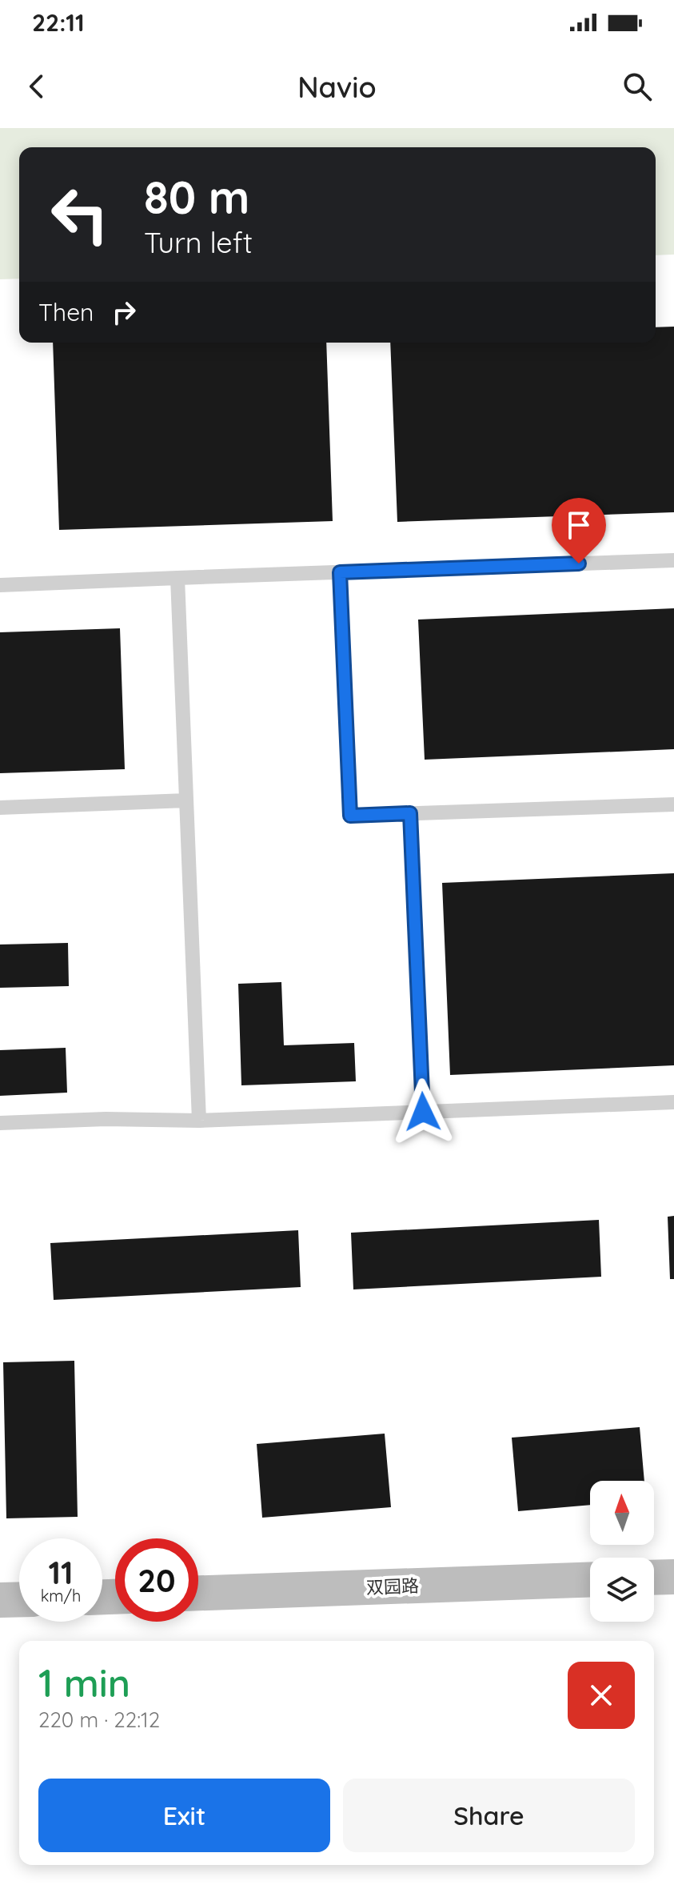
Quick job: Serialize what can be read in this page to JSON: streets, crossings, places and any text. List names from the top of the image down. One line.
{"streets":{"street":["双园路"]},"north":"top","page":{"status":"22:11","header":"Navio","turn":["80 m","Turn left"],"then":"Then","speed":"11 km/h","limit":"20","heading":["1 min","220 m · 22:12"],"buttons":["Exit","Share"]}}
